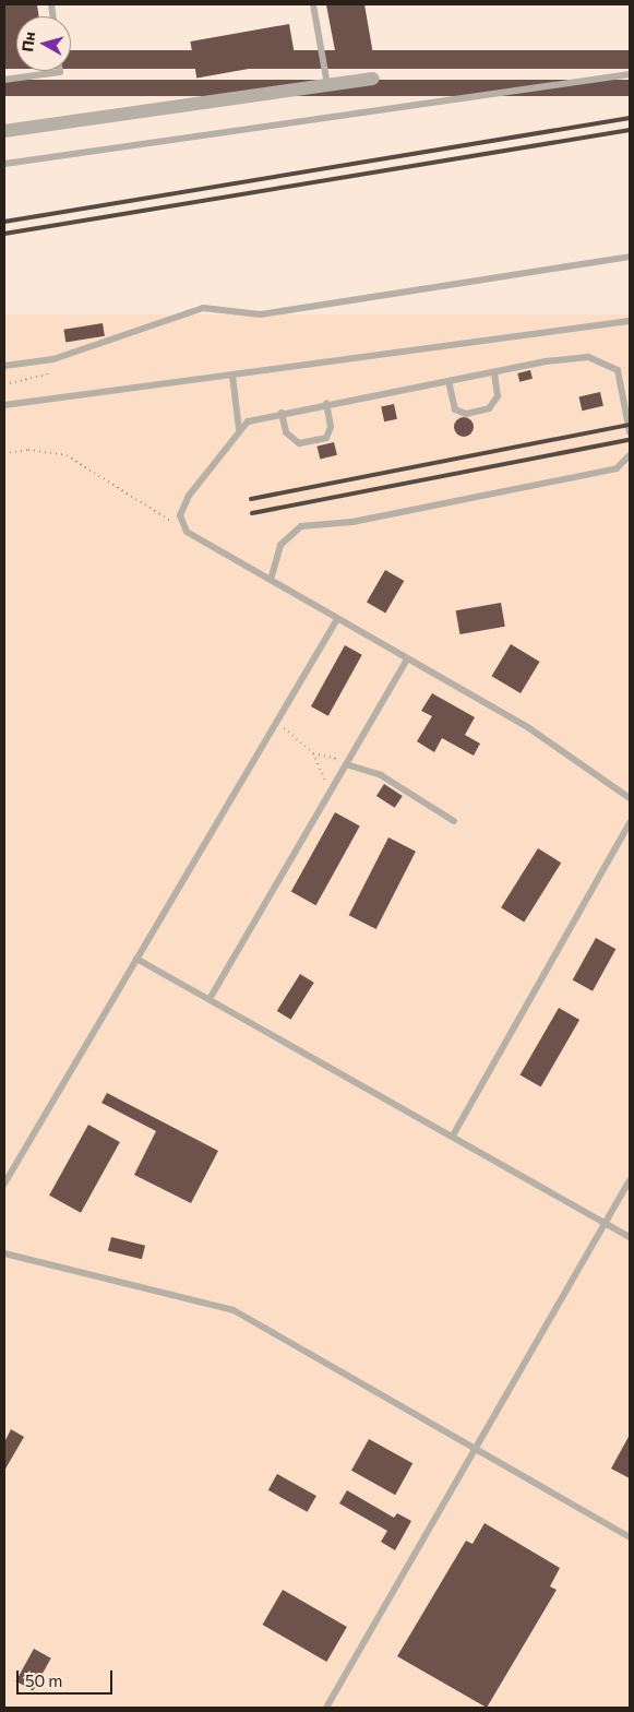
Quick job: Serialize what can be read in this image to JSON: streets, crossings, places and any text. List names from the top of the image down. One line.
{"scale_bar":"50 m","north":"left"}
